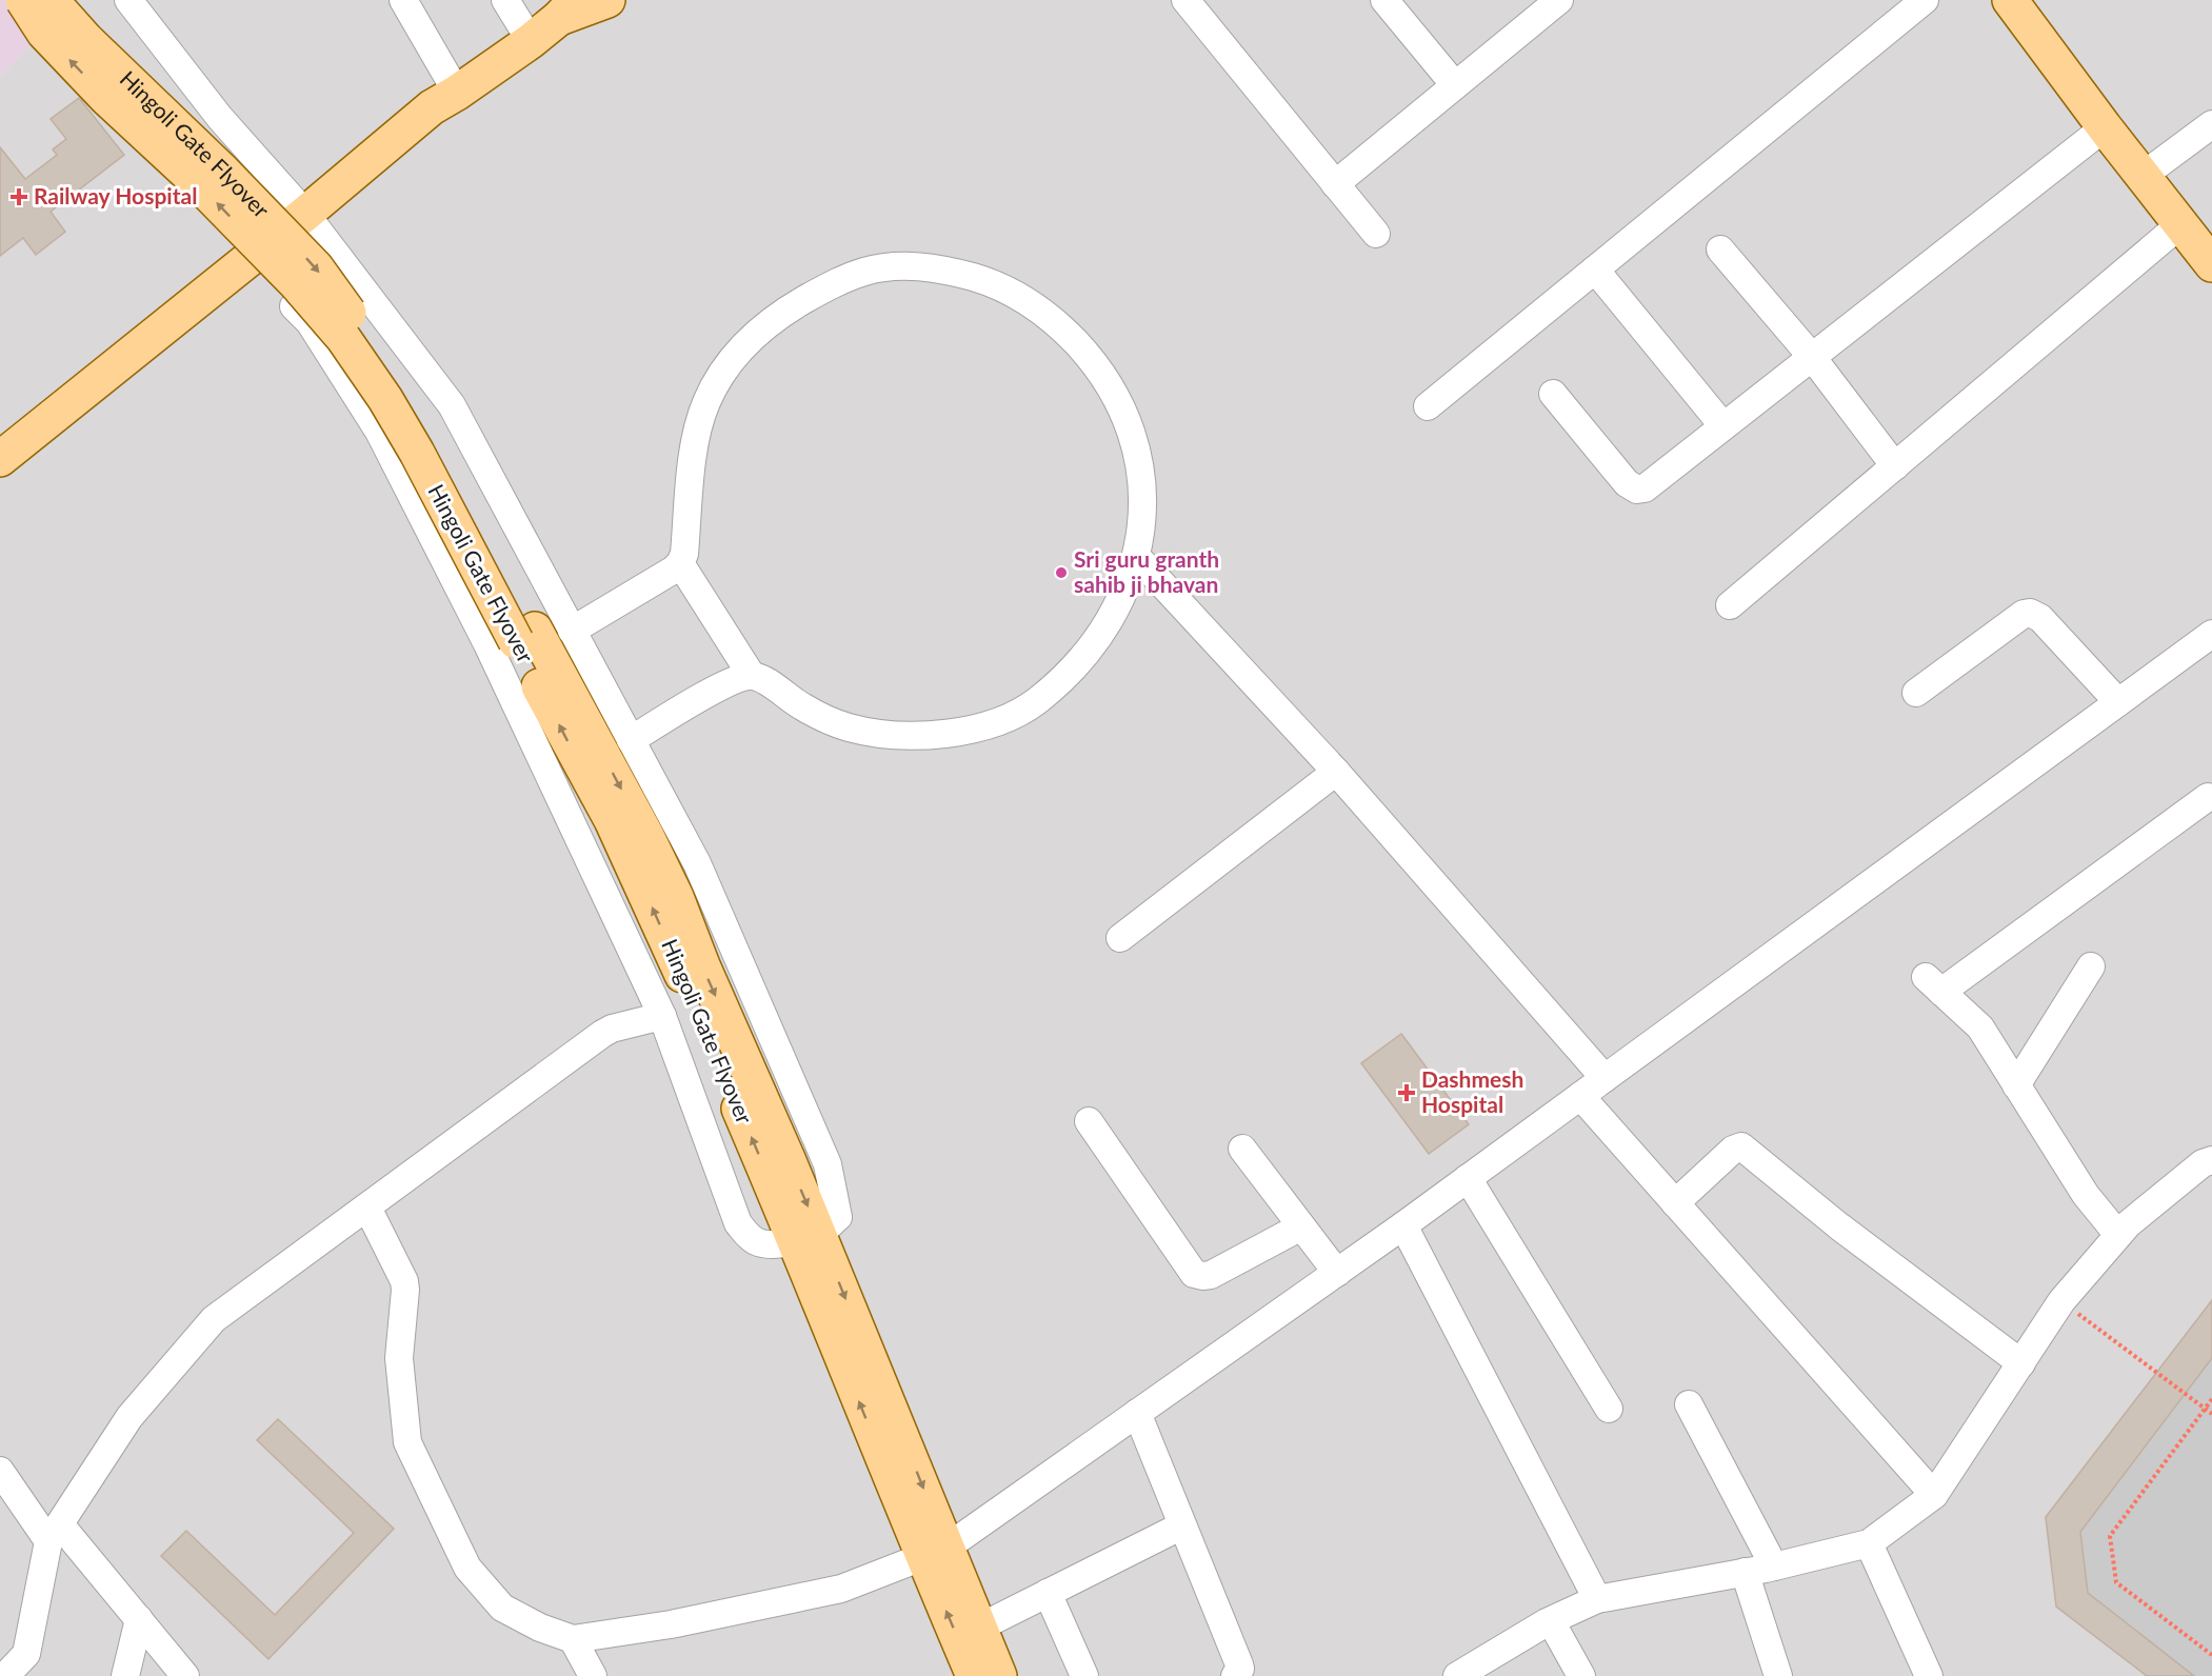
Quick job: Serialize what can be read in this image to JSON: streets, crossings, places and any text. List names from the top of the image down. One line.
{"streets":{"main road":["Hingoli Gate Flyover"]},"places":{"health":["Railway Hospital","Dashmesh Hospital"],"other":["Sri guru granth sahib ji bhavan"]}}
